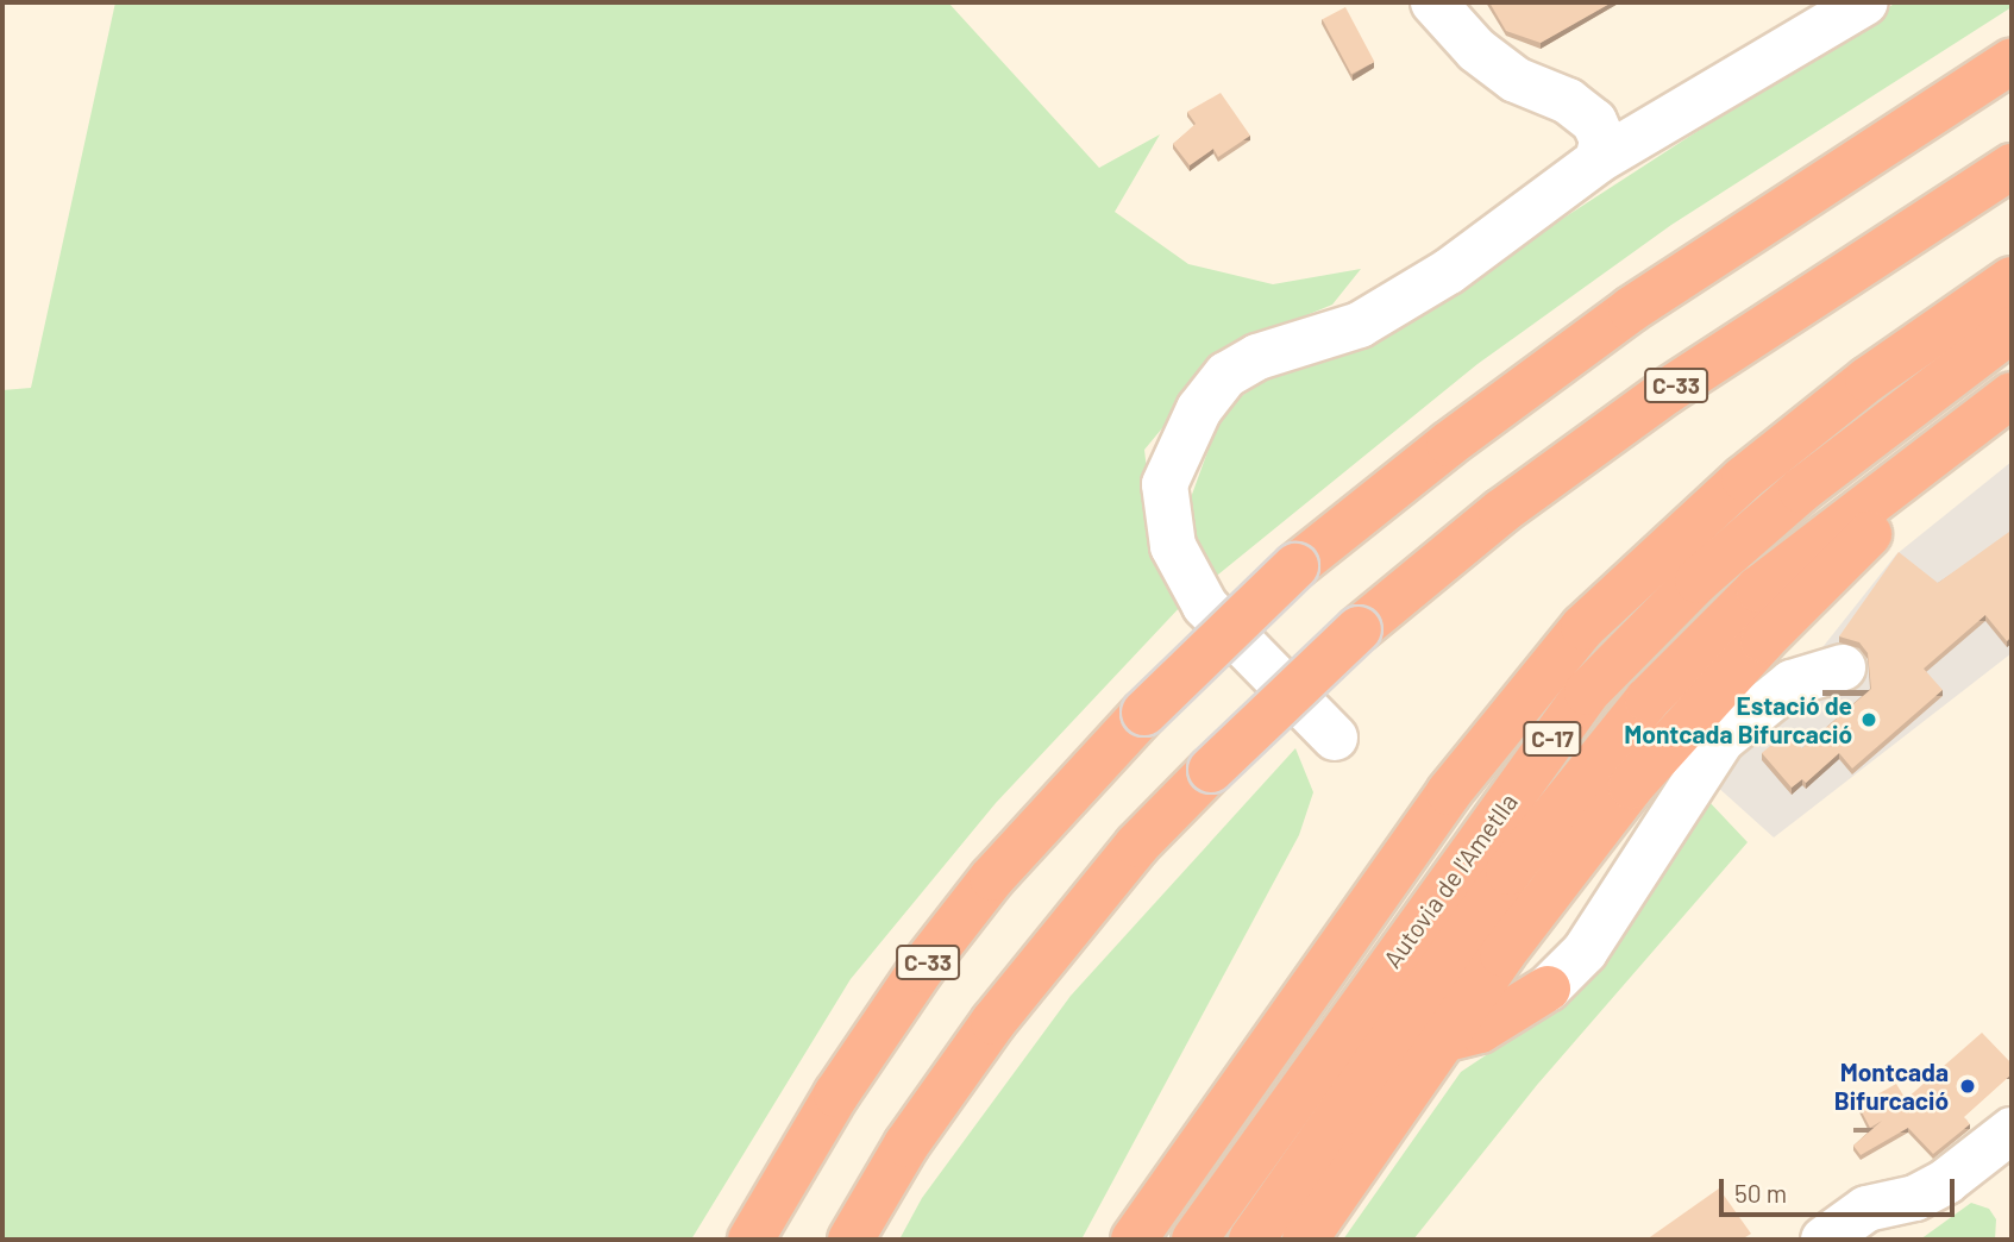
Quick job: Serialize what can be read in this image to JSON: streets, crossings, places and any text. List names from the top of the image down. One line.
{"streets":{"highway":["C-33","C-17","Autovia de l'Ametlla"]},"places":["Estació de Montcada Bifurcació","Montcada Bifurcació"],"scale_bar":"50 m"}
